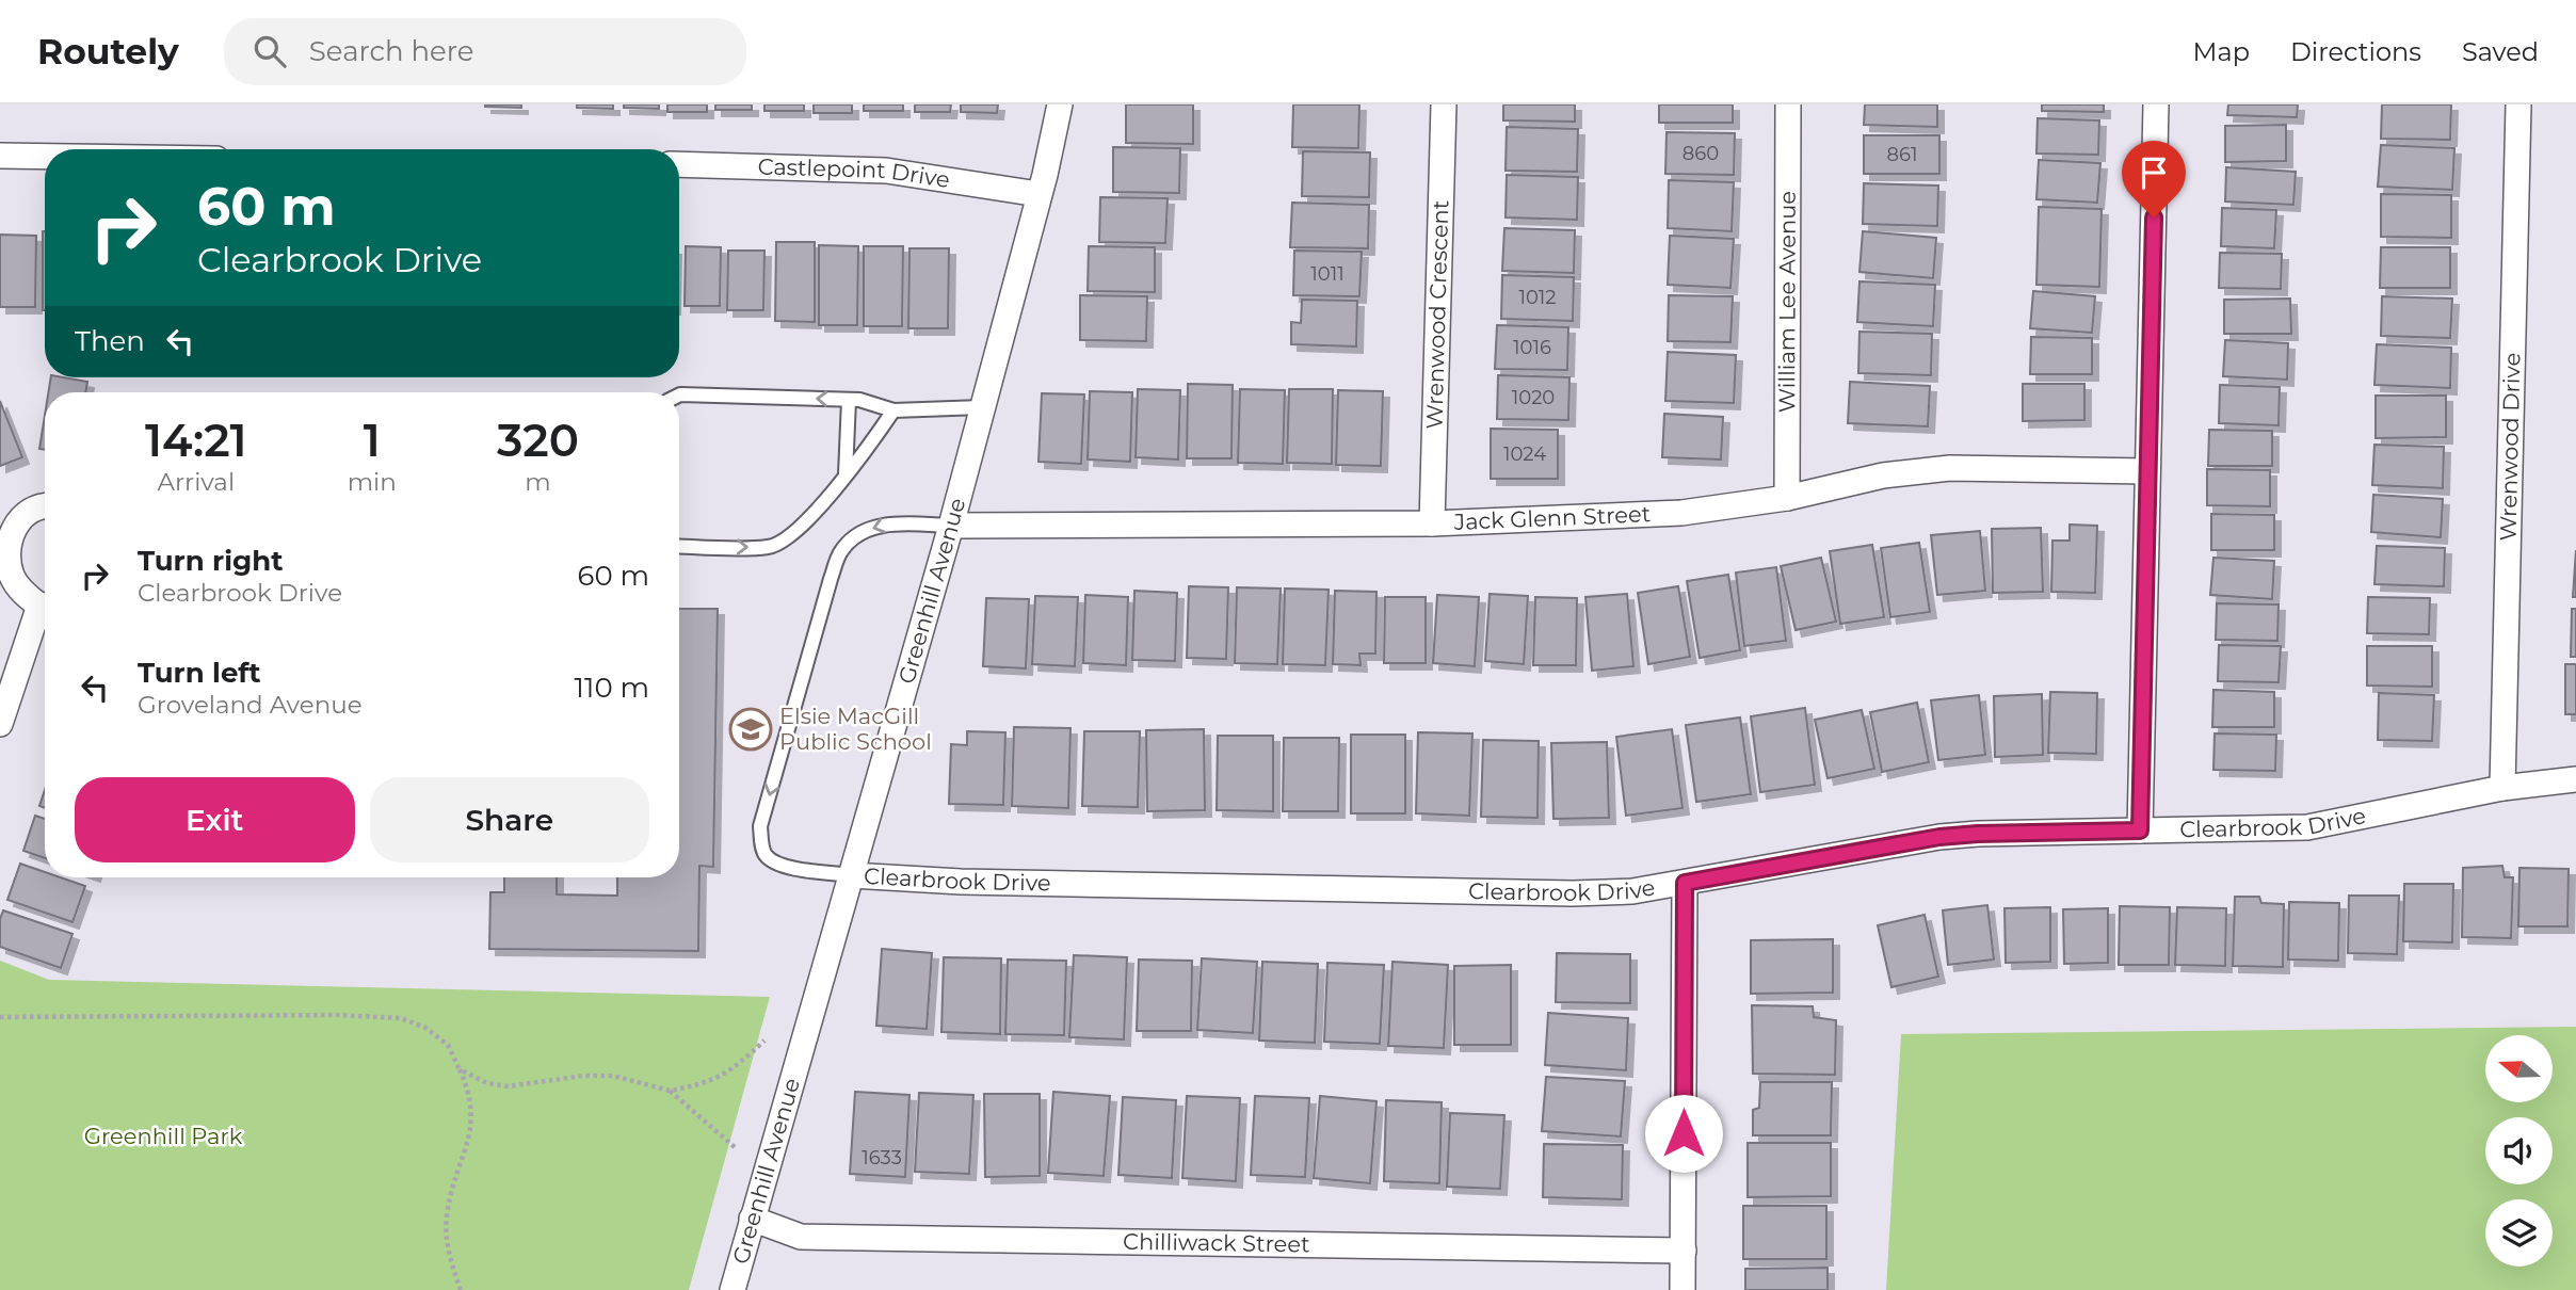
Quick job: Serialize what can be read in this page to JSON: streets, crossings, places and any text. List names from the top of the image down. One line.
{"streets":{"street":["Castlepoint Drive","William Lee Avenue","Wrenwood Crescent","Wrenwood Drive","Jack Glenn Street","Greenhill Avenue","Clearbrook Drive","Chilliwack Street"]},"crossings":[["Castlepoint Drive","Greenhill Avenue"],["William Lee Avenue","Jack Glenn Street"],["Wrenwood Crescent","Jack Glenn Street"],["Wrenwood Drive","Clearbrook Drive"],["Jack Glenn Street","Greenhill Avenue"],["Greenhill Avenue","Clearbrook Drive"],["Greenhill Avenue","Chilliwack Street"]],"parks":["Greenhill Park"],"places":{"school or university":["Elsie MacGill Public School"]},"house_numbers":["860","861","1011","1012","1016","1020","1024","1633"],"north":"left","page":{"header":"Routely","search":"Search here","nav":["Map","Directions","Saved"],"turn":["60 m","Clearbrook Drive"],"then":"Then","eta":["14:21","Arrival","1","min","320","m"],"list":[{"name":"Turn right","note":"Clearbrook Drive","value":"60 m"},{"name":"Turn left","note":"Groveland Avenue","value":"110 m"}],"buttons":["Exit","Share"]}}
